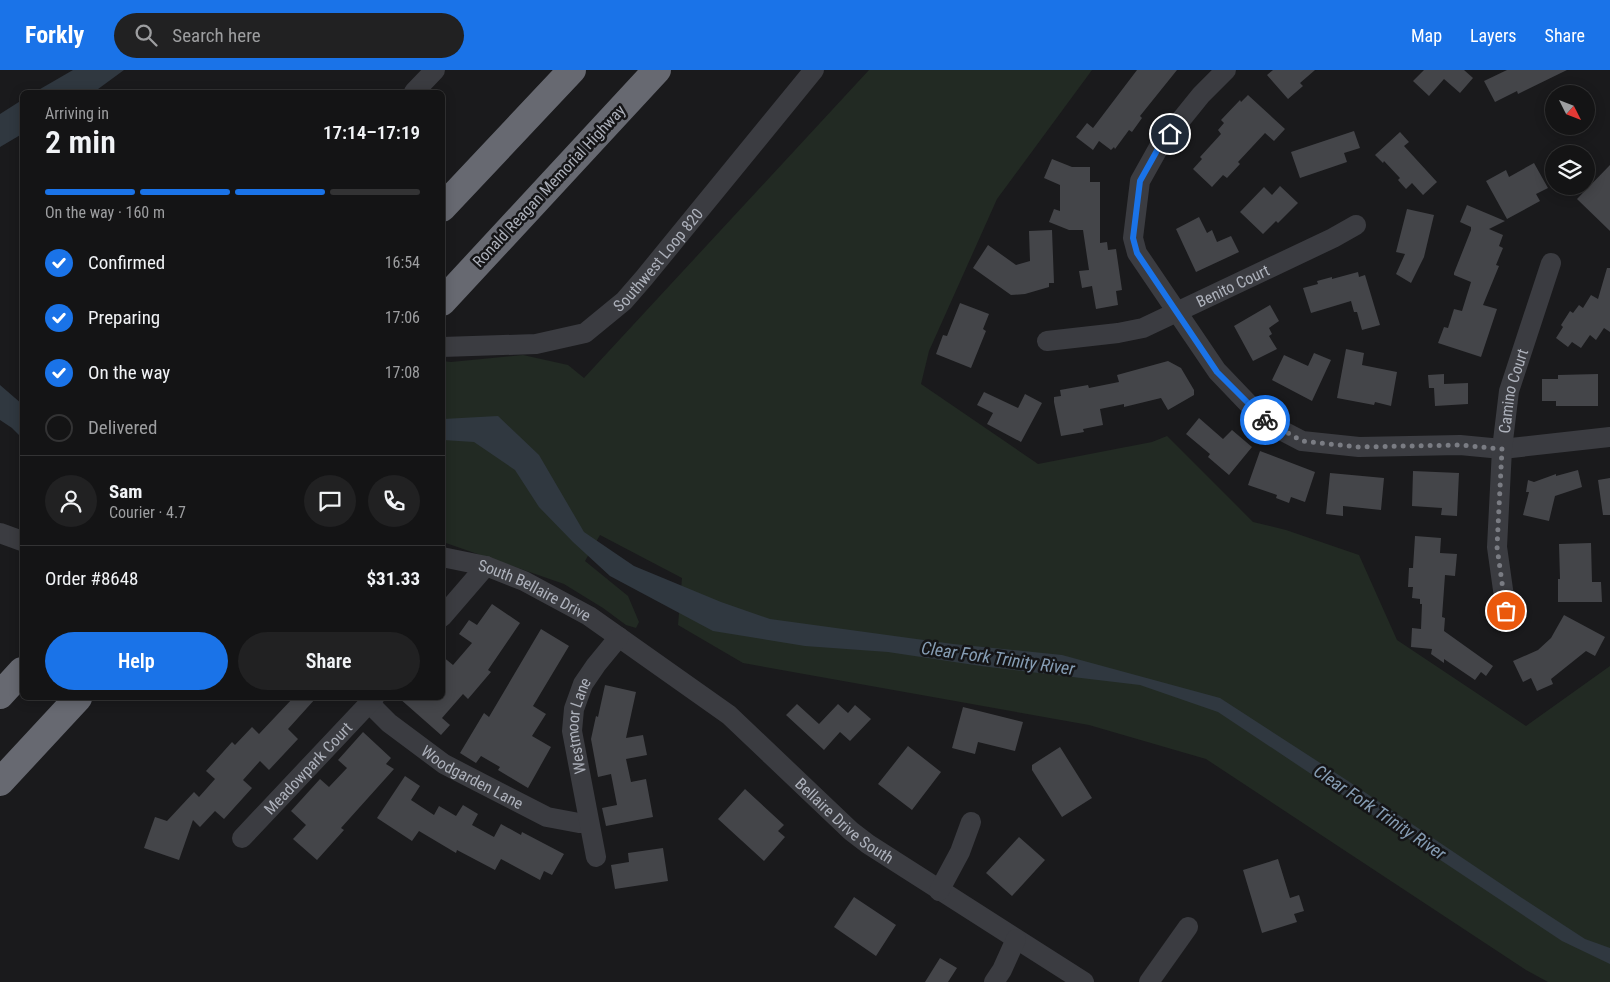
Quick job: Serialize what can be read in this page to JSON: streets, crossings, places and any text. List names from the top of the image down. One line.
{"streets":{"highway":["Ronald Reagan Memorial Highway"],"street":["Southwest Loop 820","Benito Court","Camino Court","South Bellaire Drive","Westmoor Lane","Meadowpark Court","Woodgarden Lane","Bellaire Drive South"]},"crossings":[["South Bellaire Drive","Westmoor Lane"],["South Bellaire Drive","Bellaire Drive South"],["Westmoor Lane","Woodgarden Lane"],["Westmoor Lane","Bellaire Drive South"],["Meadowpark Court","Woodgarden Lane"]],"water":["Clear Fork Trinity River"],"north":"bottom right","page":{"header":"Forkly","search":"Search here","nav":["Map","Layers","Share"],"heading":["2 min","Arriving in","17:14–17:19"],"panel":["Sam","Courier · 4.7","Order #8648","$31.33"],"bar":"On the way · 160 m","list":[["Confirmed","16:54"],["Preparing","17:06"],["On the way","17:08"],"Delivered"],"buttons":["Help","Share"]}}
